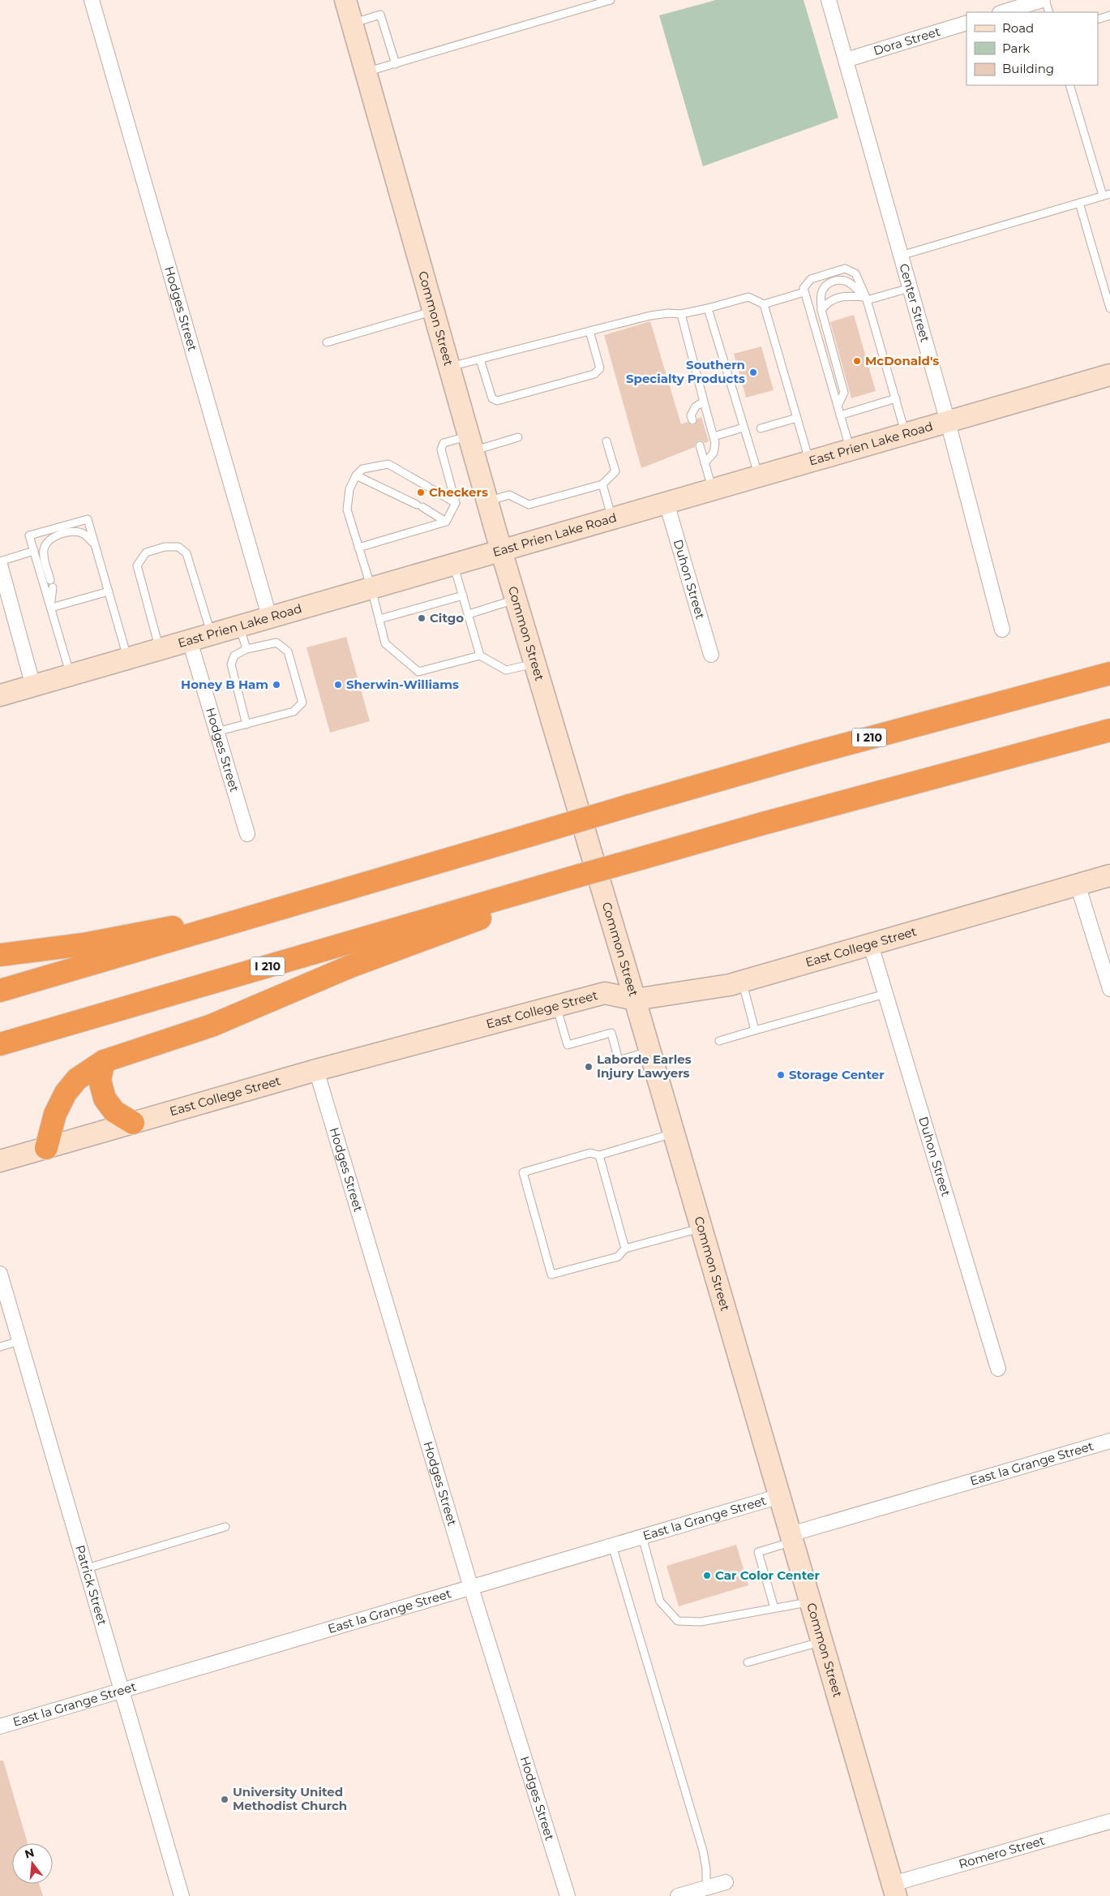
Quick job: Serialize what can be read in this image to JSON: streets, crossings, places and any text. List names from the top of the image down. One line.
{"streets":{"highway":["I 210"],"street":["Dora Street","Center Street","Hodges Street","Common Street","East Prien Lake Road","Duhon Street","East College Street","East la Grange Street","Patrick Street","Romero Street"]},"crossings":[["Dora Street","Center Street"],["Center Street","East Prien Lake Road"],["Hodges Street","East Prien Lake Road"],["Hodges Street","East College Street"],["Hodges Street","East la Grange Street"],["Common Street","East Prien Lake Road"],["Common Street","East College Street"],["Common Street","East la Grange Street"],["Common Street","Romero Street"],["East Prien Lake Road","Duhon Street"],["Duhon Street","East College Street"],["East la Grange Street","Patrick Street"]],"places":["McDonald's","Southern Specialty Products","Checkers","Citgo","Honey B Ham","Sherwin-Williams","Laborde Earles Injury Lawyers","Storage Center","Car Color Center","University United Methodist Church"],"legend":["Road","Park","Building"],"north":"top"}
